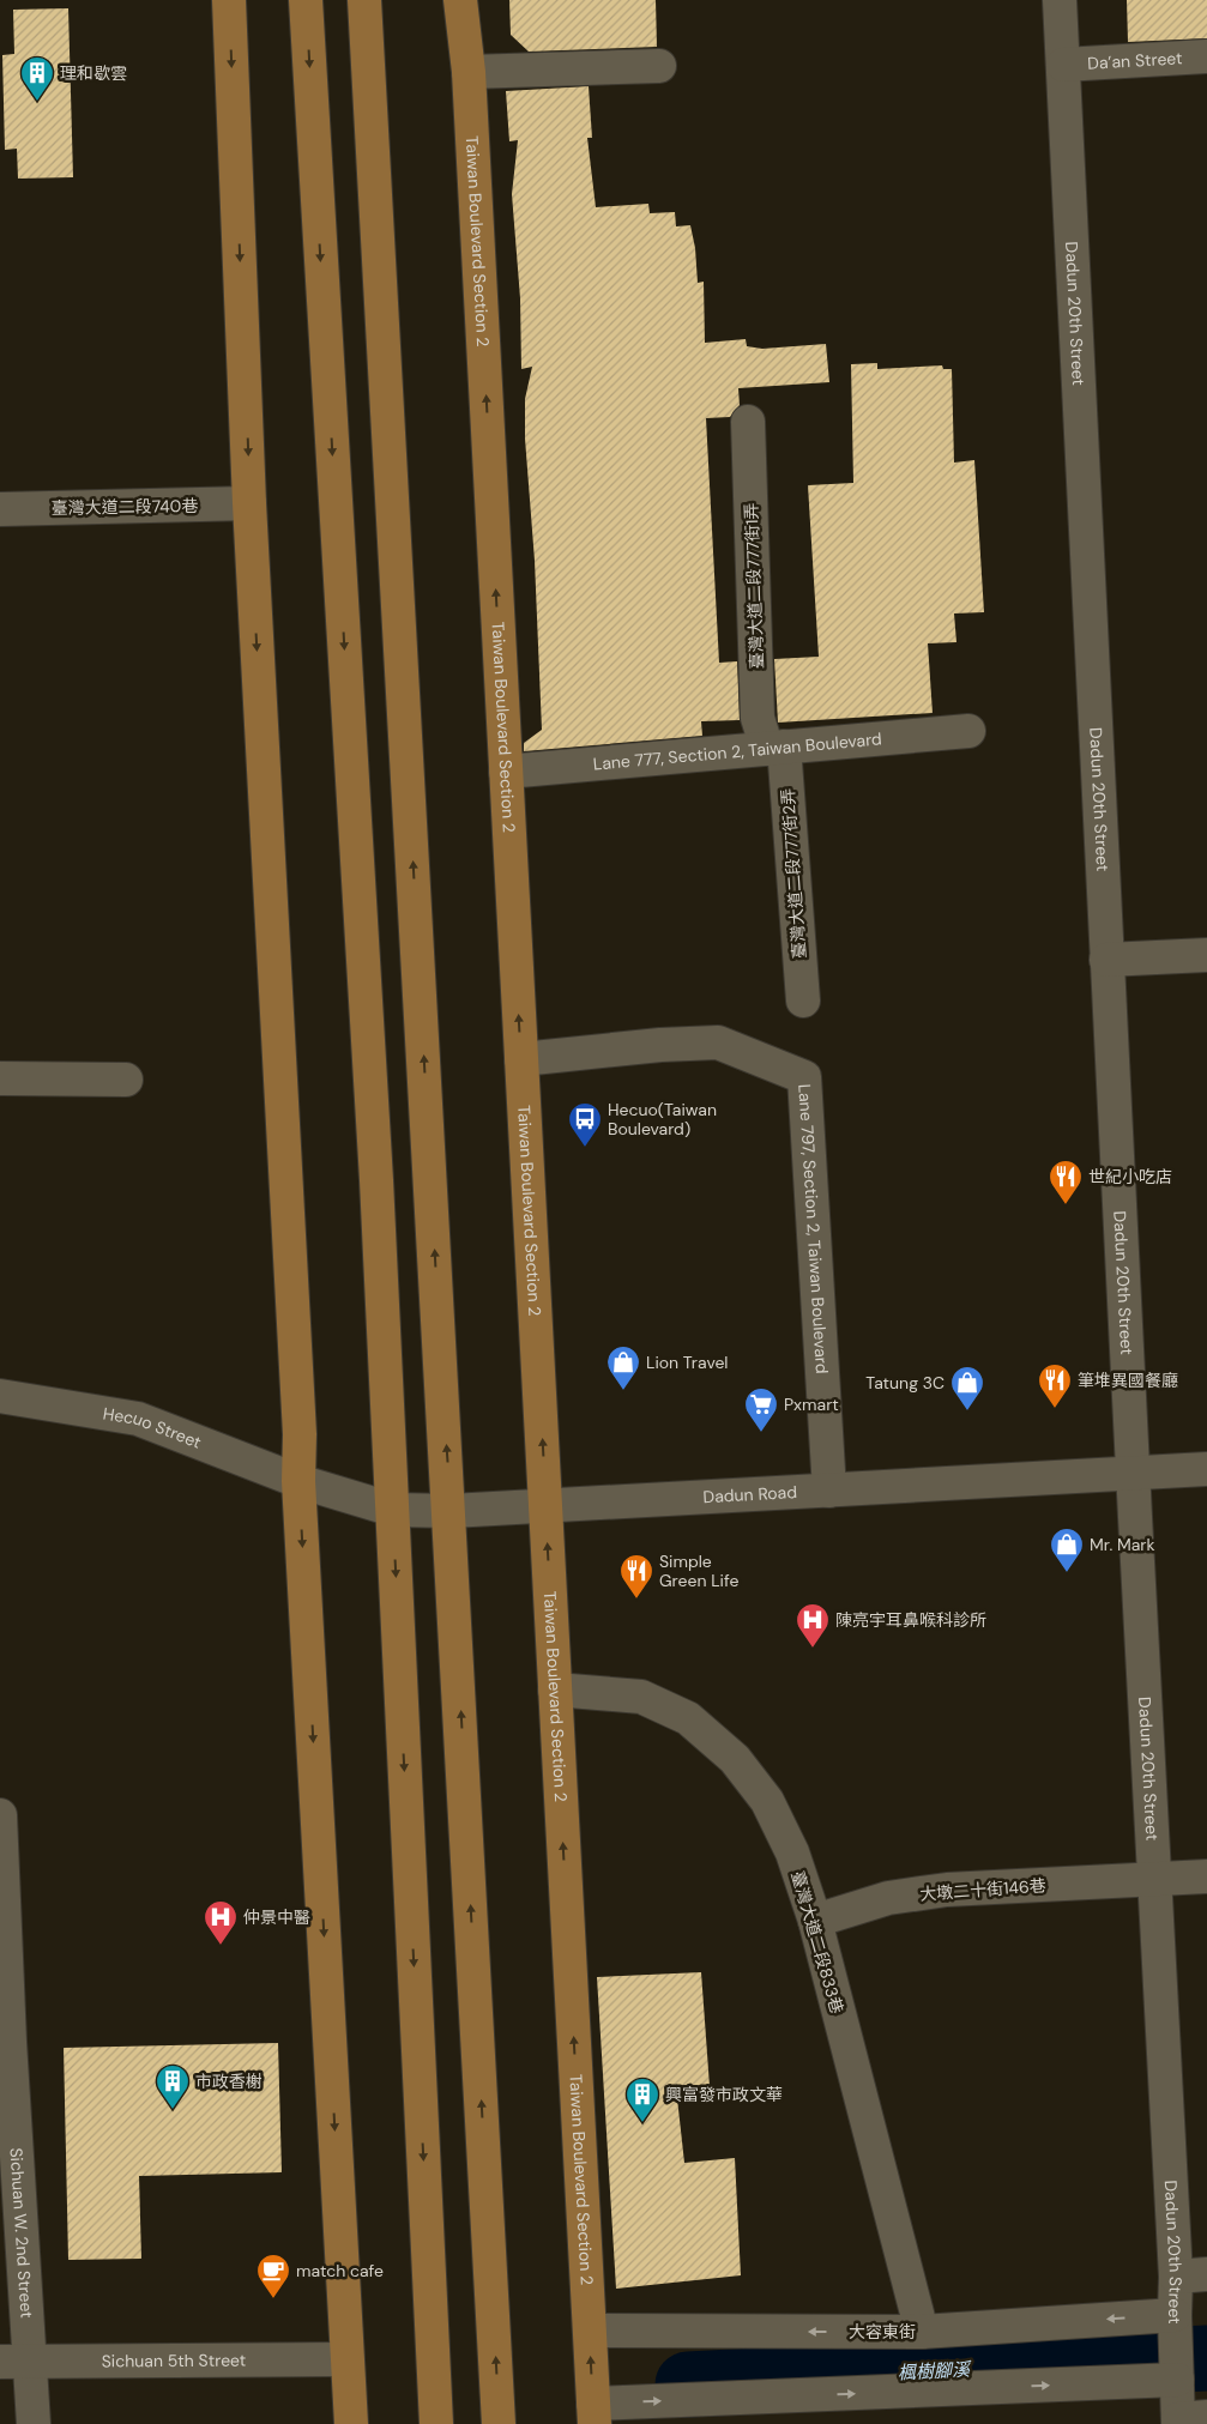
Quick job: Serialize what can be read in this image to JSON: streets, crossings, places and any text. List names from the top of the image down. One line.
{"streets":{"main road":["Taiwan Boulevard Section 2"],"street":["Da’an Street","Dadun 20th Street","臺灣大道二段740巷","臺灣大道二段777街1弄","Lane 777, Section 2, Taiwan Boulevard","臺灣大道二段777街2弄","Lane 797, Section 2, Taiwan Boulevard","Hecuo Street","Dadun Road","大墩二十街146巷","臺灣大道二段833巷","Sichuan W. 2nd Street","大容東街","Sichuan 5th Street"]},"crossings":[["Da’an Street","Dadun 20th Street"],["Taiwan Boulevard Section 2","Lane 777, Section 2, Taiwan Boulevard"],["Taiwan Boulevard Section 2","Lane 797, Section 2, Taiwan Boulevard"],["Taiwan Boulevard Section 2","Dadun Road"],["Taiwan Boulevard Section 2","臺灣大道二段833巷"],["Taiwan Boulevard Section 2","大容東街"],["Dadun 20th Street","Dadun Road"],["Dadun 20th Street","大墩二十街146巷"],["Dadun 20th Street","大容東街"],["臺灣大道二段777街1弄","Lane 777, Section 2, Taiwan Boulevard"],["臺灣大道二段777街1弄","臺灣大道二段777街2弄"],["Lane 777, Section 2, Taiwan Boulevard","臺灣大道二段777街2弄"],["Lane 797, Section 2, Taiwan Boulevard","Dadun Road"],["Hecuo Street","Dadun Road"],["大墩二十街146巷","臺灣大道二段833巷"],["臺灣大道二段833巷","大容東街"],["Sichuan W. 2nd Street","Sichuan 5th Street"]],"water":["楓樹腳溪"],"places":{"building":["理和歇雲","市政香榭","興富發市政文華"],"bus stop":["Hecuo(Taiwan Boulevard)"],"restaurant":["世紀小吃店","筆堆異國餐廳","Simple Green Life"],"shop":["Lion Travel","Tatung 3C","Mr. Mark"],"supermarket":["Pxmart"],"hospital":["陳亮宇耳鼻喉科診所","仲景中醫"],"cafe":["match cafe"]}}
